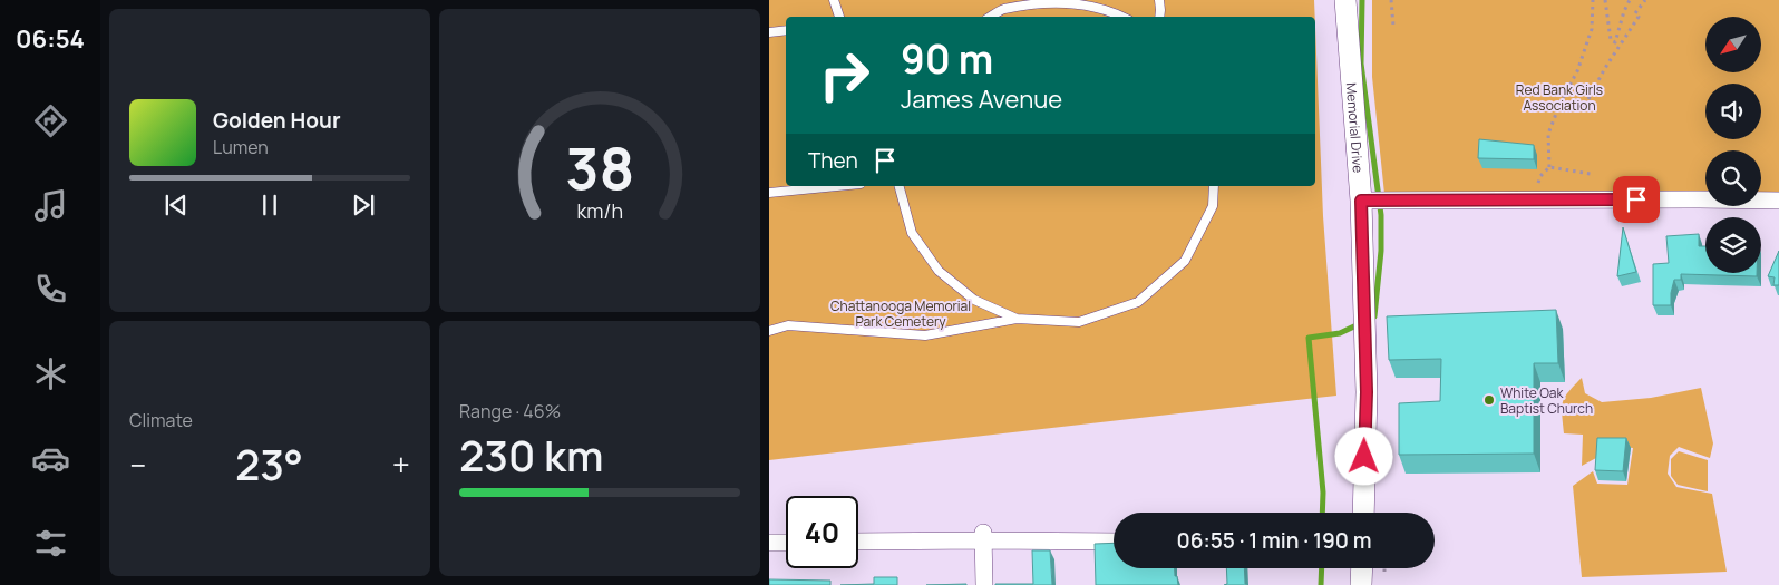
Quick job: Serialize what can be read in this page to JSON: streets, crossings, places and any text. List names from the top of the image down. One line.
{"streets":{"street":["Memorial Drive"]},"parks":["Red Bank Girls Association","Chattanooga Memorial Park Cemetery"],"places":["White Oak Baptist Church"],"north":"bottom left","page":{"tabs":"06:54","turn":["90 m","James Avenue"],"song":["Golden Hour","Lumen"],"then":"Then","tile":["Climate",["Range · 46%","230 km"]],"heat":["−","23°","+"],"limit":"40","trip":"06:55 · 1 min · 190 m","gauge":["38","km/h"]}}
